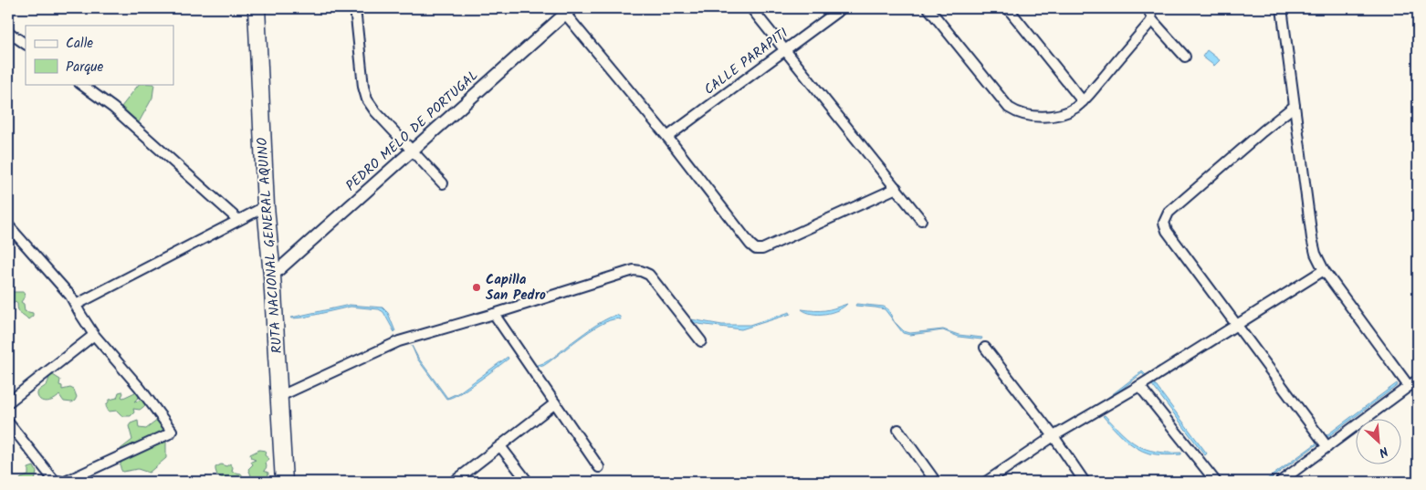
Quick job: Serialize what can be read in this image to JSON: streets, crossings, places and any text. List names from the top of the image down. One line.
{"streets":{"highway":["RUTA NACIONAL GENERAL AQUINO"],"street":["CALLE PARAPITI","PEDRO MELO DE PORTUGAL"]},"crossings":[["PEDRO MELO DE PORTUGAL","RUTA NACIONAL GENERAL AQUINO"]],"places":["Capilla San Pedro"],"legend":["Calle","Parque"],"north":"bottom right"}
